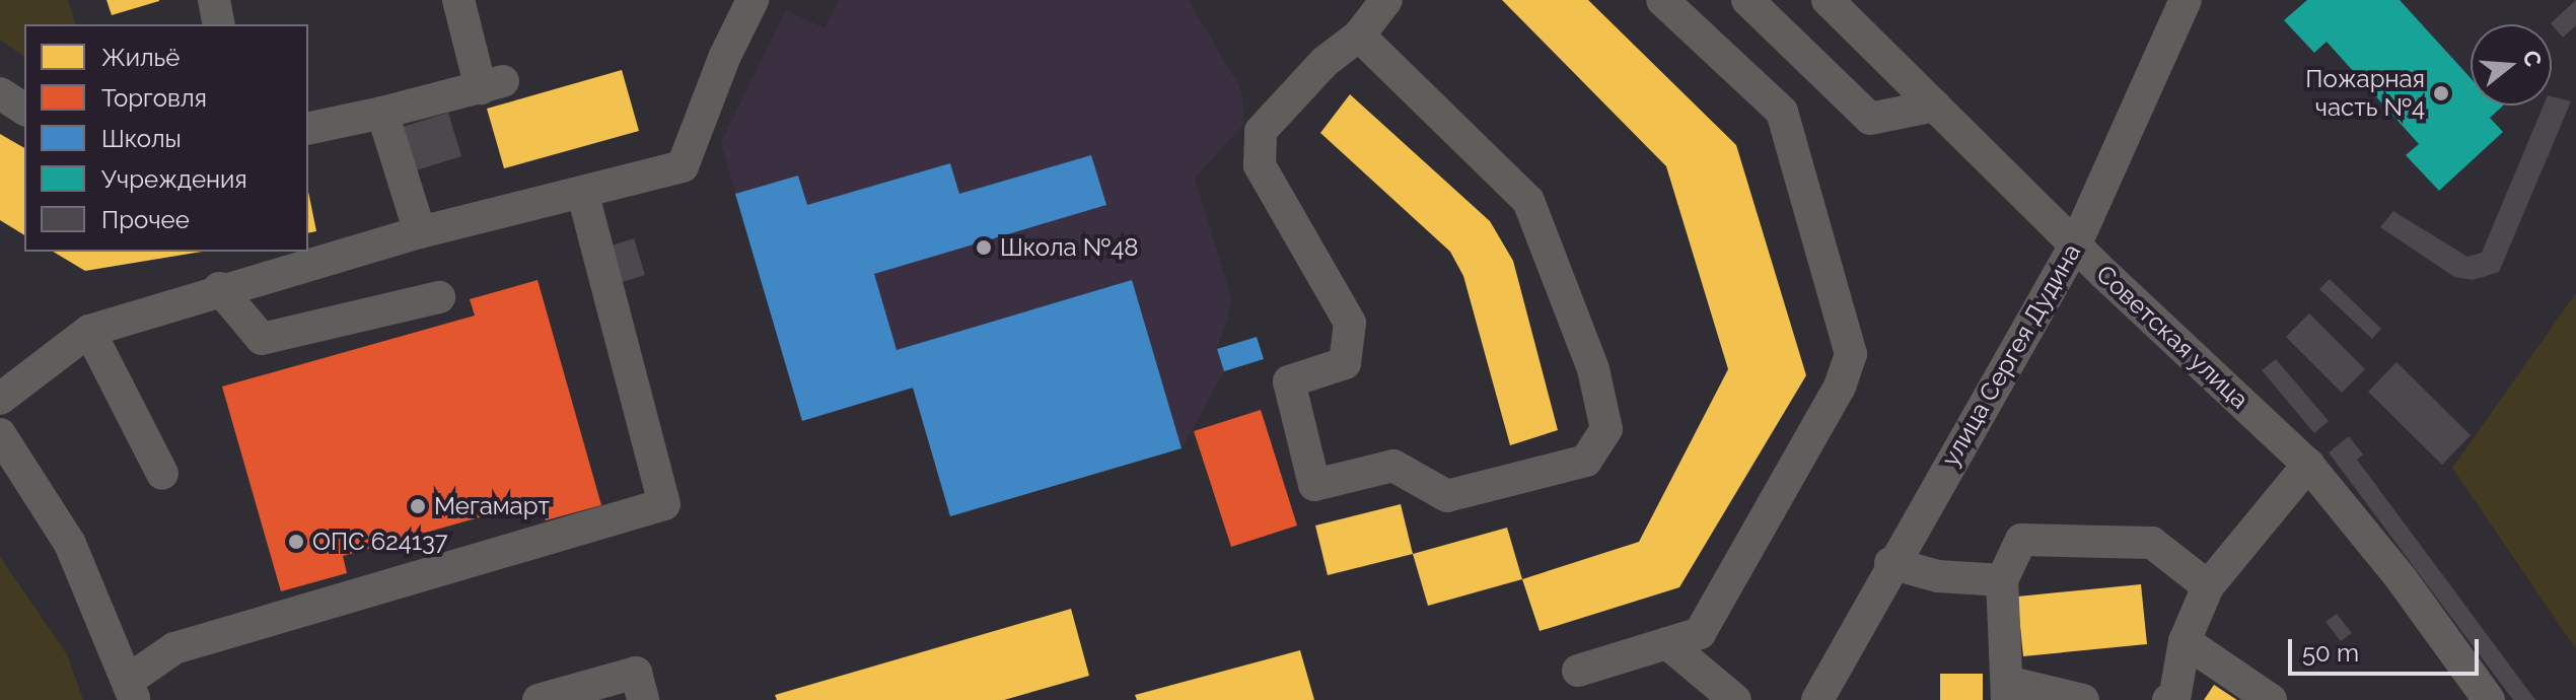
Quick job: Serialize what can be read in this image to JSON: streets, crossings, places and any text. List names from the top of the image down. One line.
{"streets":{"street":["Советская улица","улица Сергея Дудина"]},"crossings":[["Советская улица","улица Сергея Дудина"]],"places":["Пожарная часть №4","Школа №48","Мегамарт","ОПС 624137"],"legend":["Жильё","Торговля","Школы","Учреждения","Прочее"],"scale_bar":"50 m","north":"right"}
